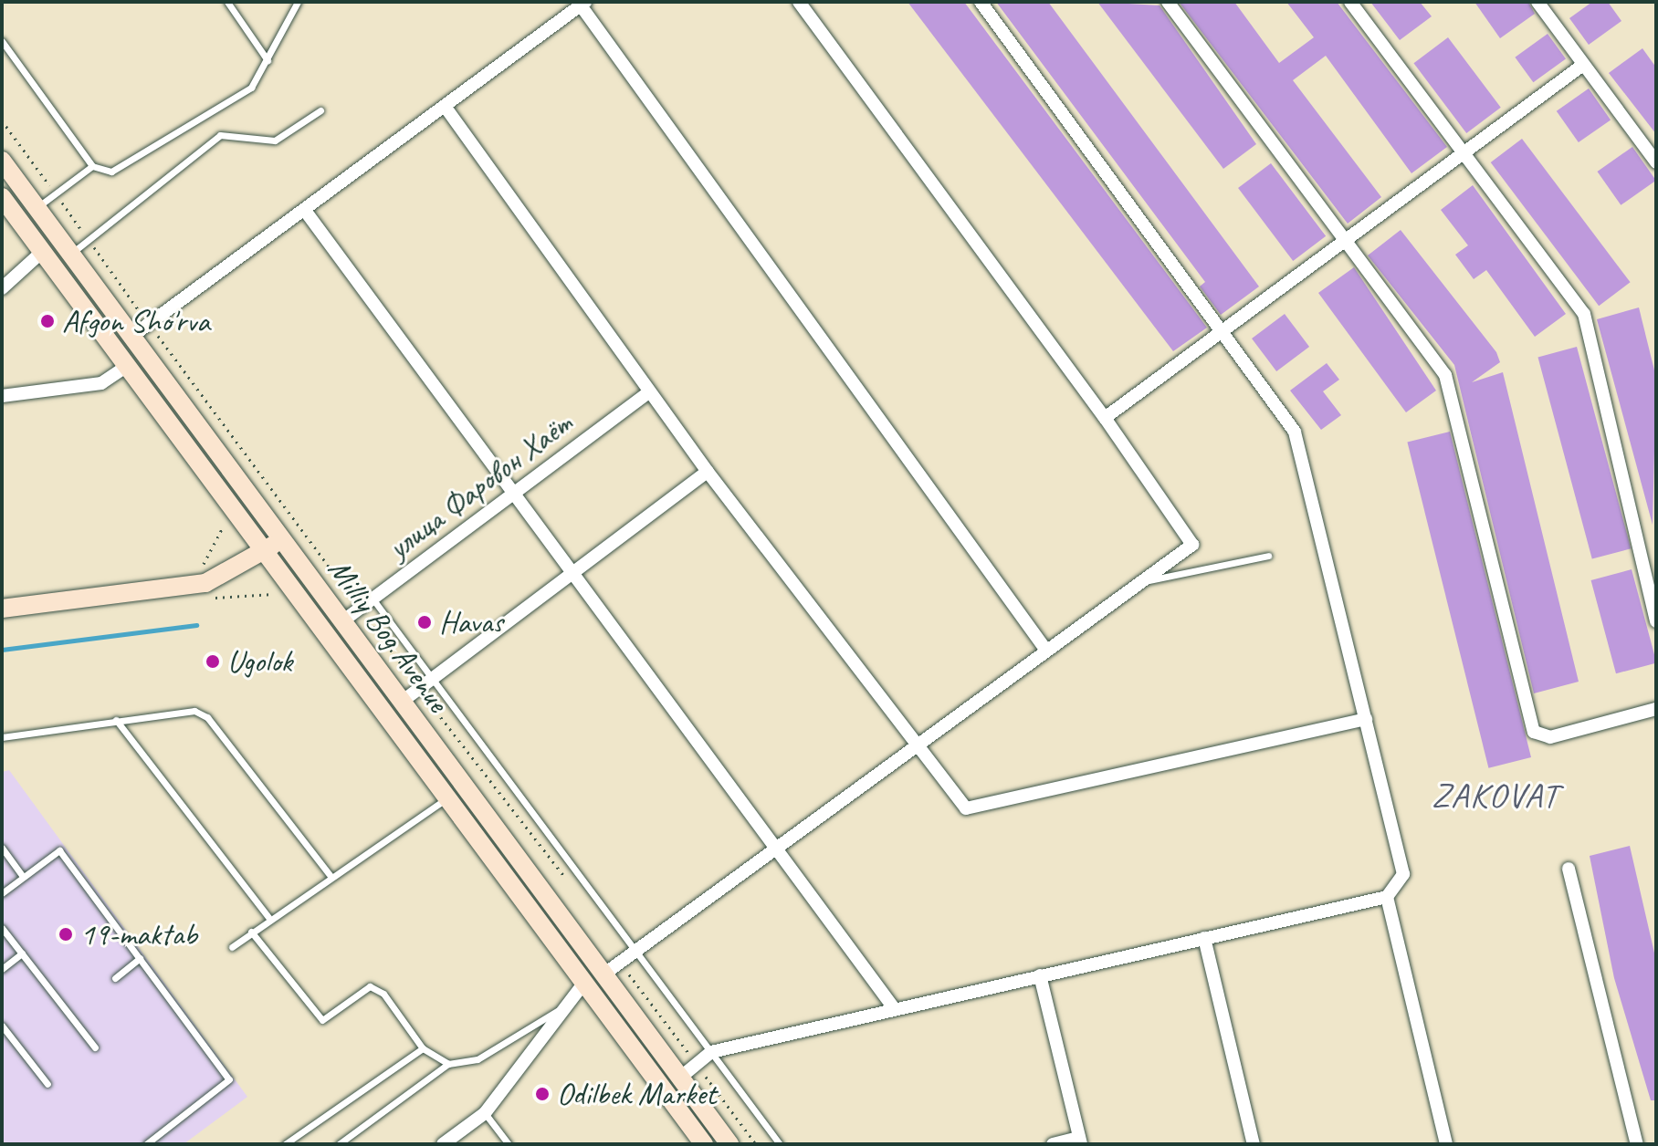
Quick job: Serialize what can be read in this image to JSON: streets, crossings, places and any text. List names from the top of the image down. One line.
{"streets":{"main road":["Milliy Bog Avenue"],"street":["улица Фаровон Хаёт"]},"crossings":[["улица Фаровон Хаёт","Milliy Bog Avenue"]],"districts":["ZAKOVAT"],"places":["Afgon Sho'rva","Havas","Ugolok","19-maktab","Odilbek Market"]}
